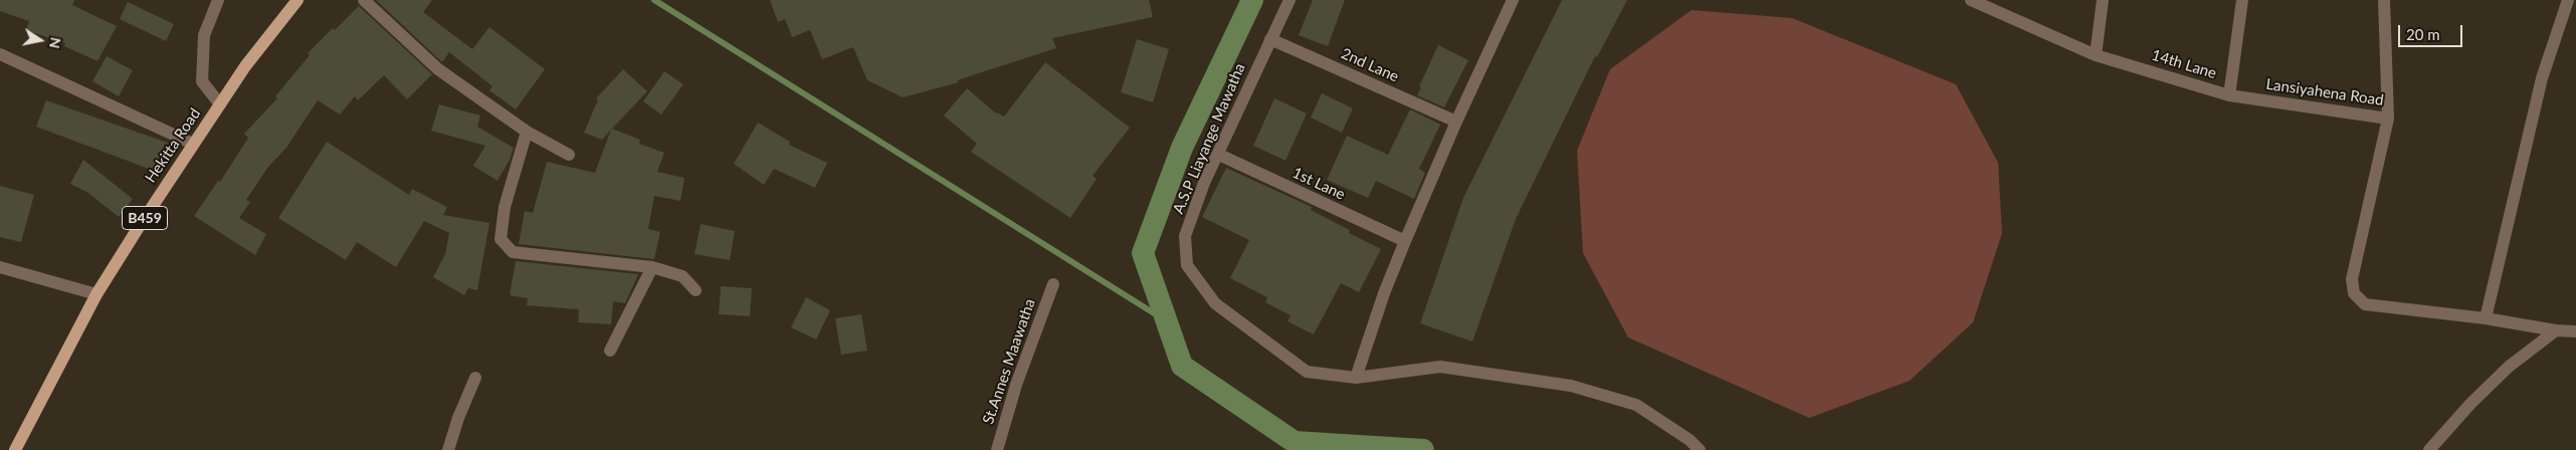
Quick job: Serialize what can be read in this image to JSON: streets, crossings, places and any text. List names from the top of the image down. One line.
{"streets":{"main road":["Hekitta Road","B459"],"street":["14th Lane","2nd Lane","Lansiyahena Road","A.S.P Liayange Mawatha","1st Lane","St.Annes Maawatha"]},"crossings":[["14th Lane","Lansiyahena Road"],["2nd Lane","A.S.P Liayange Mawatha"],["A.S.P Liayange Mawatha","1st Lane"]],"scale_bar":"20 m","north":"right"}
